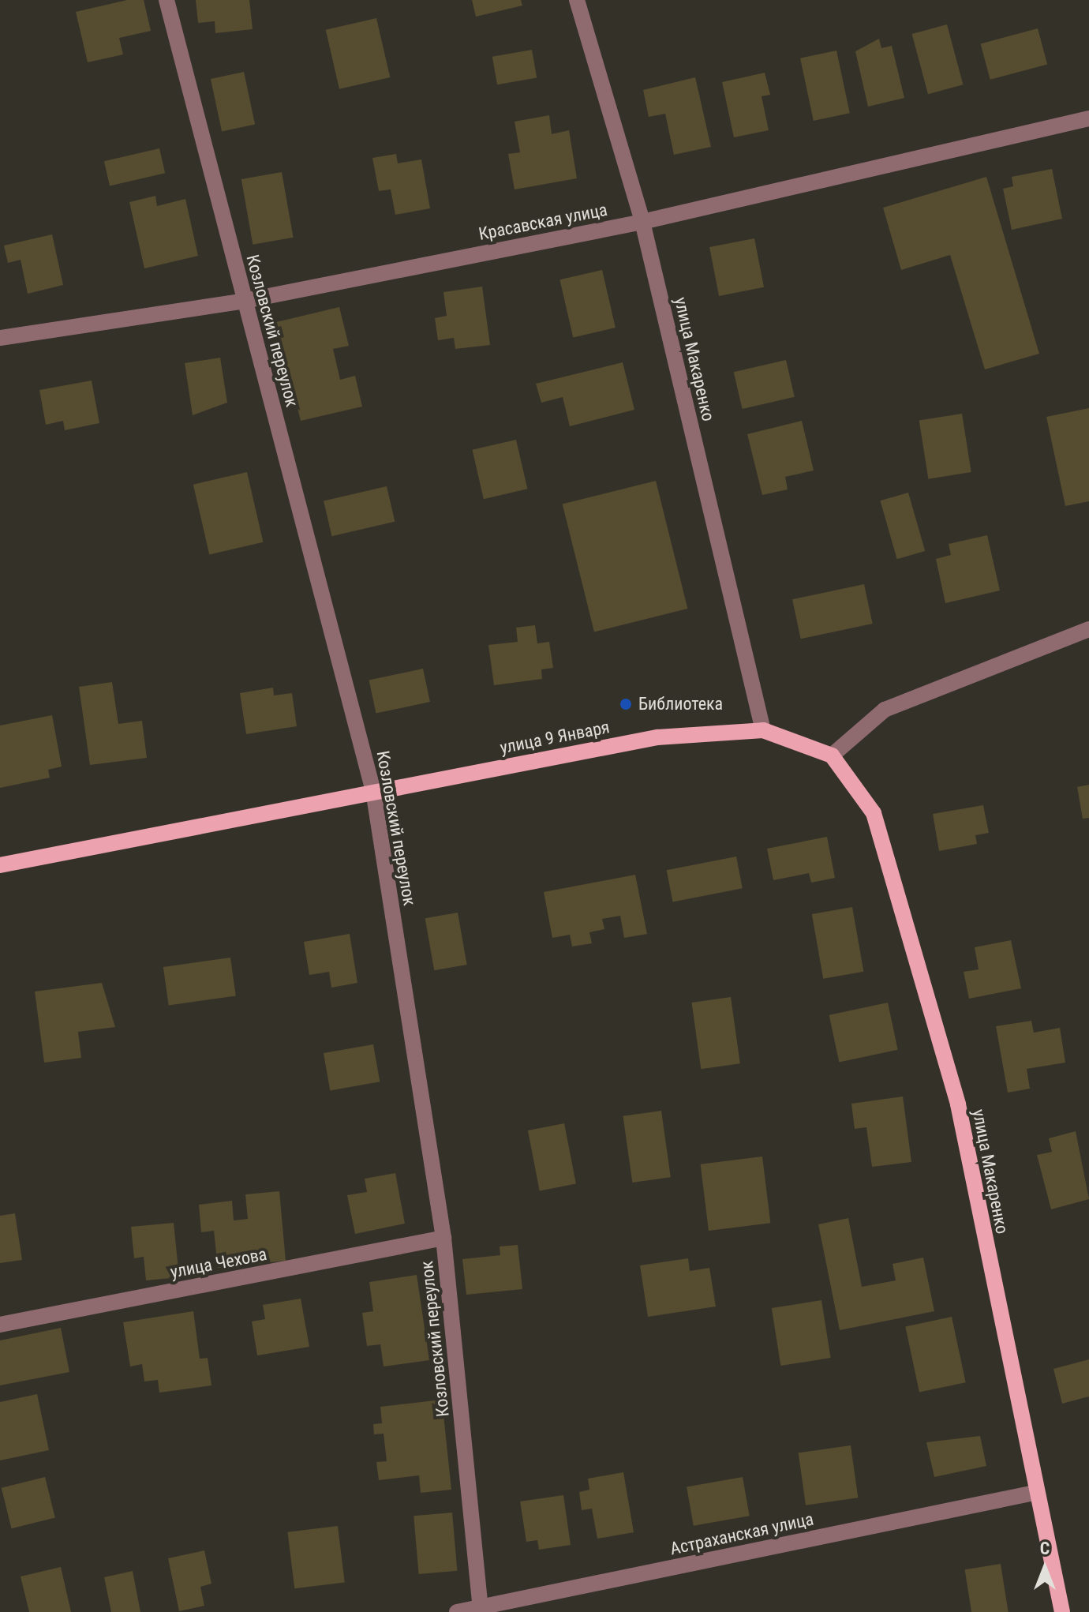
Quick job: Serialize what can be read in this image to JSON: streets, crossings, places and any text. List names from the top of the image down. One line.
{"streets":{"main road":["улица Макаренко","улица 9 Января"],"street":["Красавская улица","Козловский переулок","улица Чехова","Астраханская улица"]},"crossings":[["Красавская улица","Козловский переулок"],["Красавская улица","улица Макаренко"],["Козловский переулок","улица 9 Января"],["Козловский переулок","улица Чехова"],["Козловский переулок","Астраханская улица"],["улица Макаренко","улица 9 Января"],["улица Макаренко","Астраханская улица"]],"places":["Библиотека"],"north":"top"}
